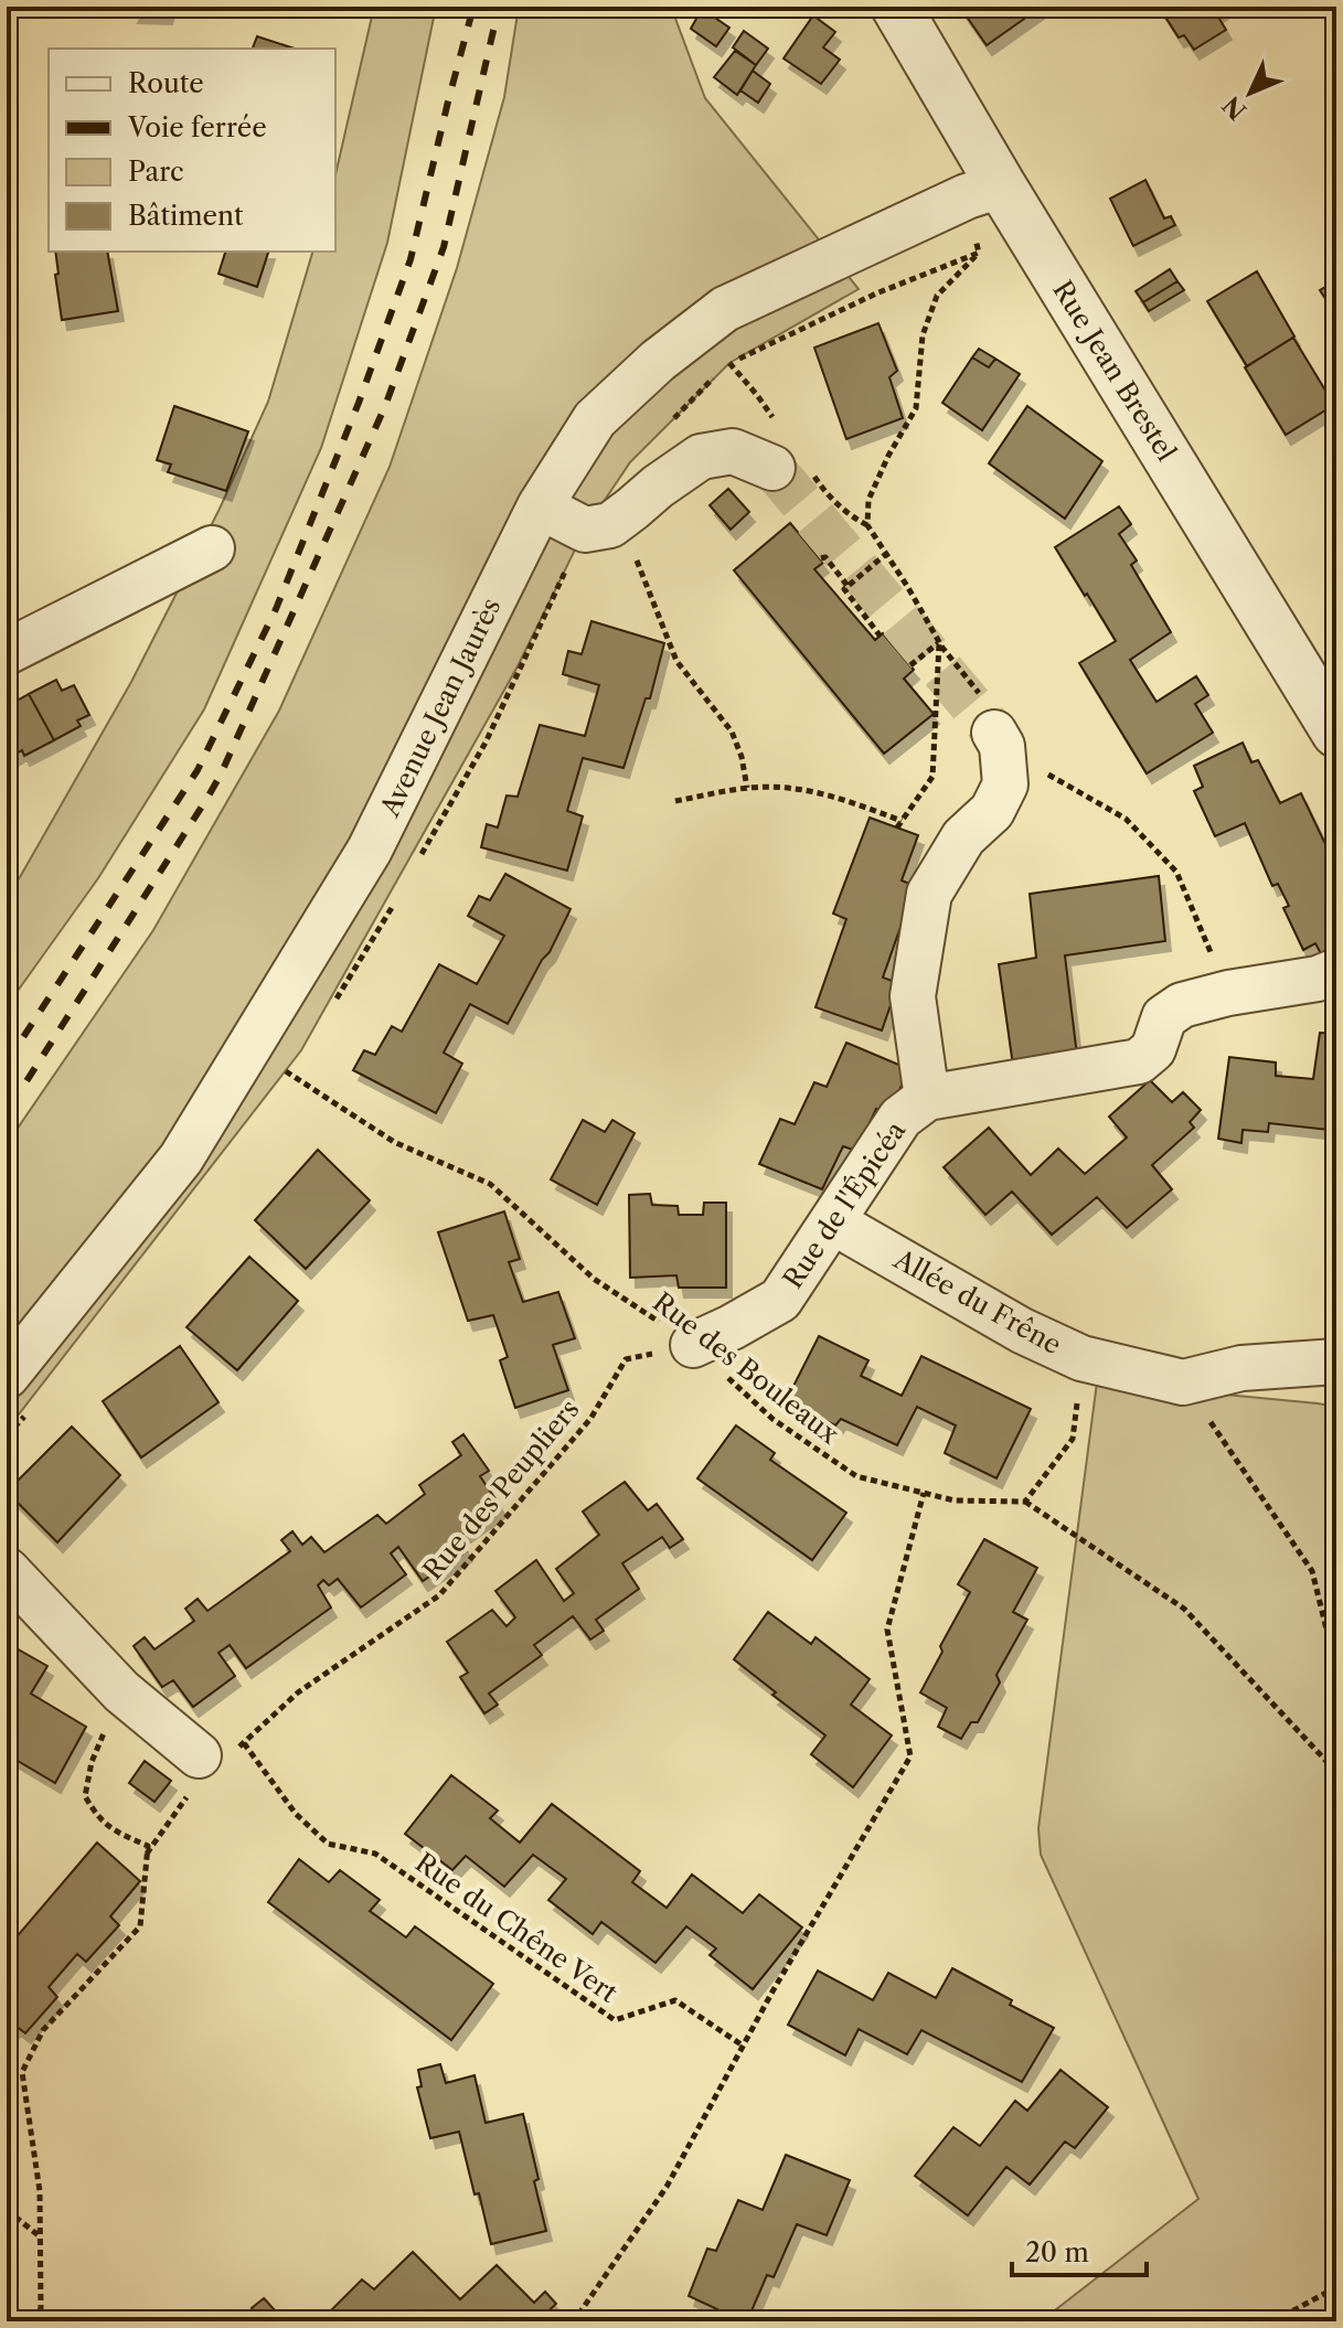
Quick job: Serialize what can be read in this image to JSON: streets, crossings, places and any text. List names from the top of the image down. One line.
{"streets":{"street":["Rue Jean Brestel","Avenue Jean Jaurès","Rue de l'Épicéa","Allée du Frêne"],"path":["Rue des Bouleaux","Rue des Peupliers","Rue du Chêne Vert"]},"crossings":[["Rue Jean Brestel","Avenue Jean Jaurès"],["Avenue Jean Jaurès","Rue des Bouleaux"],["Rue de l'Épicéa","Allée du Frêne"],["Rue de l'Épicéa","Rue des Bouleaux"],["Rue de l'Épicéa","Rue des Peupliers"],["Rue des Bouleaux","Rue des Peupliers"],["Rue des Peupliers","Rue du Chêne Vert"]],"legend":["Route","Voie ferrée","Parc","Bâtiment"],"scale_bar":"20 m","north":"bottom left"}
